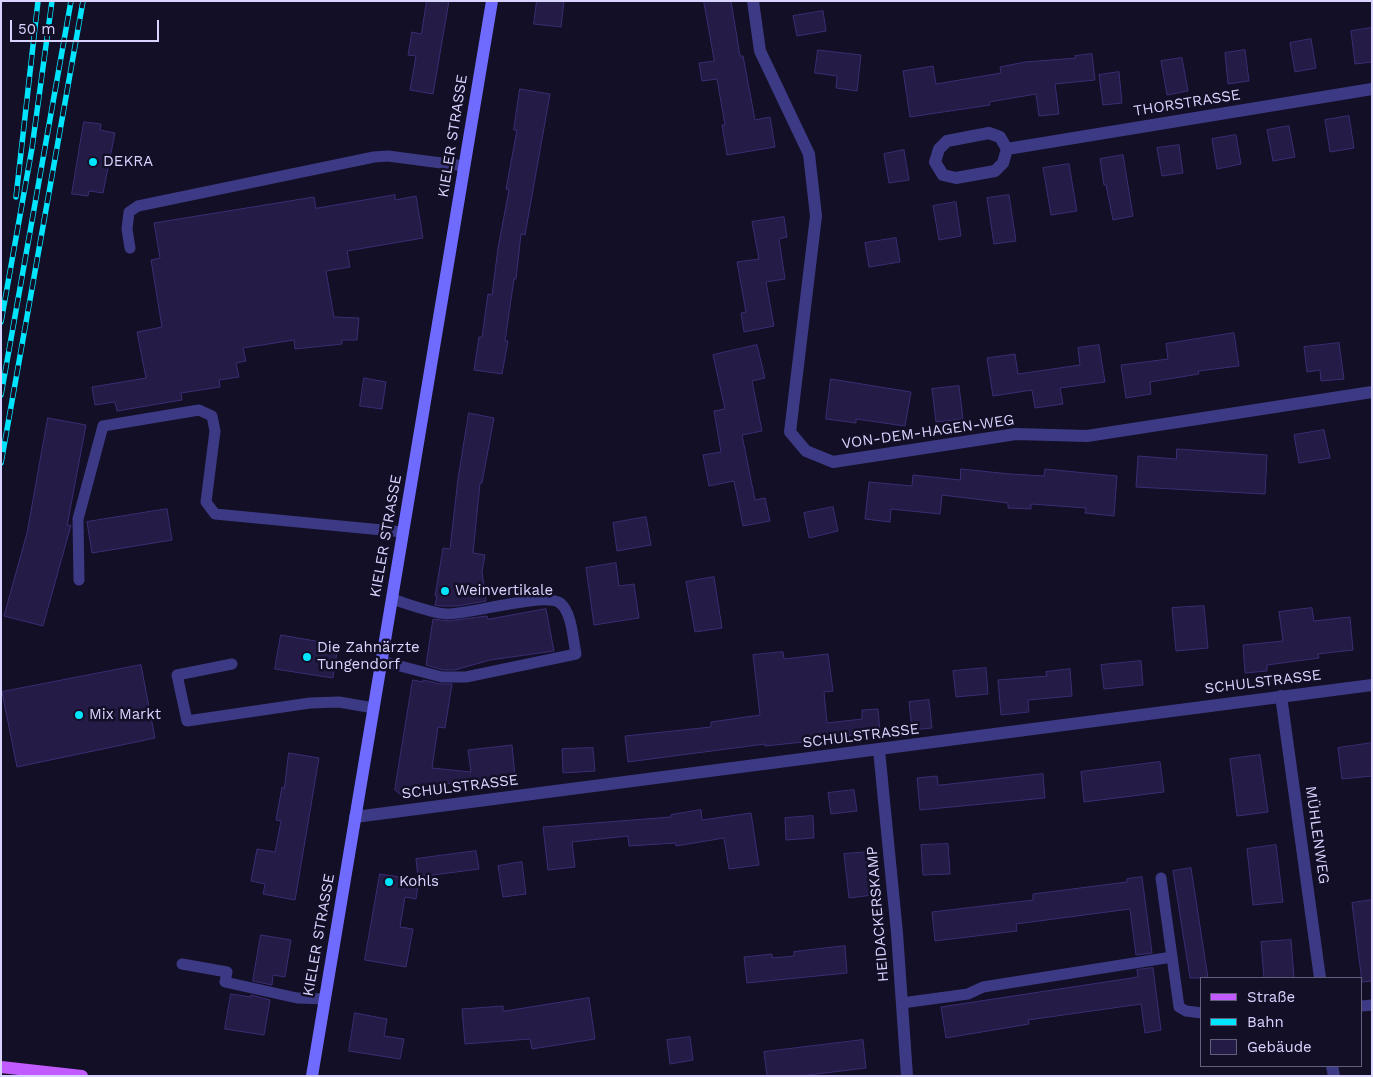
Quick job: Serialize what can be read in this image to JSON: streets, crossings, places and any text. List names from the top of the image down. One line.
{"streets":{"main road":["KIELER STRASSE"],"street":["THORSTRASSE","VON-DEM-HAGEN-WEG","SCHULSTRASSE","MÜHLENWEG","HEIDACKERSKAMP"]},"crossings":[["KIELER STRASSE","SCHULSTRASSE"],["SCHULSTRASSE","MÜHLENWEG"],["SCHULSTRASSE","HEIDACKERSKAMP"]],"places":["DEKRA","Weinvertikale","Die Zahnärzte Tungendorf","Mix Markt","Kohls"],"legend":["Straße","Bahn","Gebäude"],"scale_bar":"50 m"}
